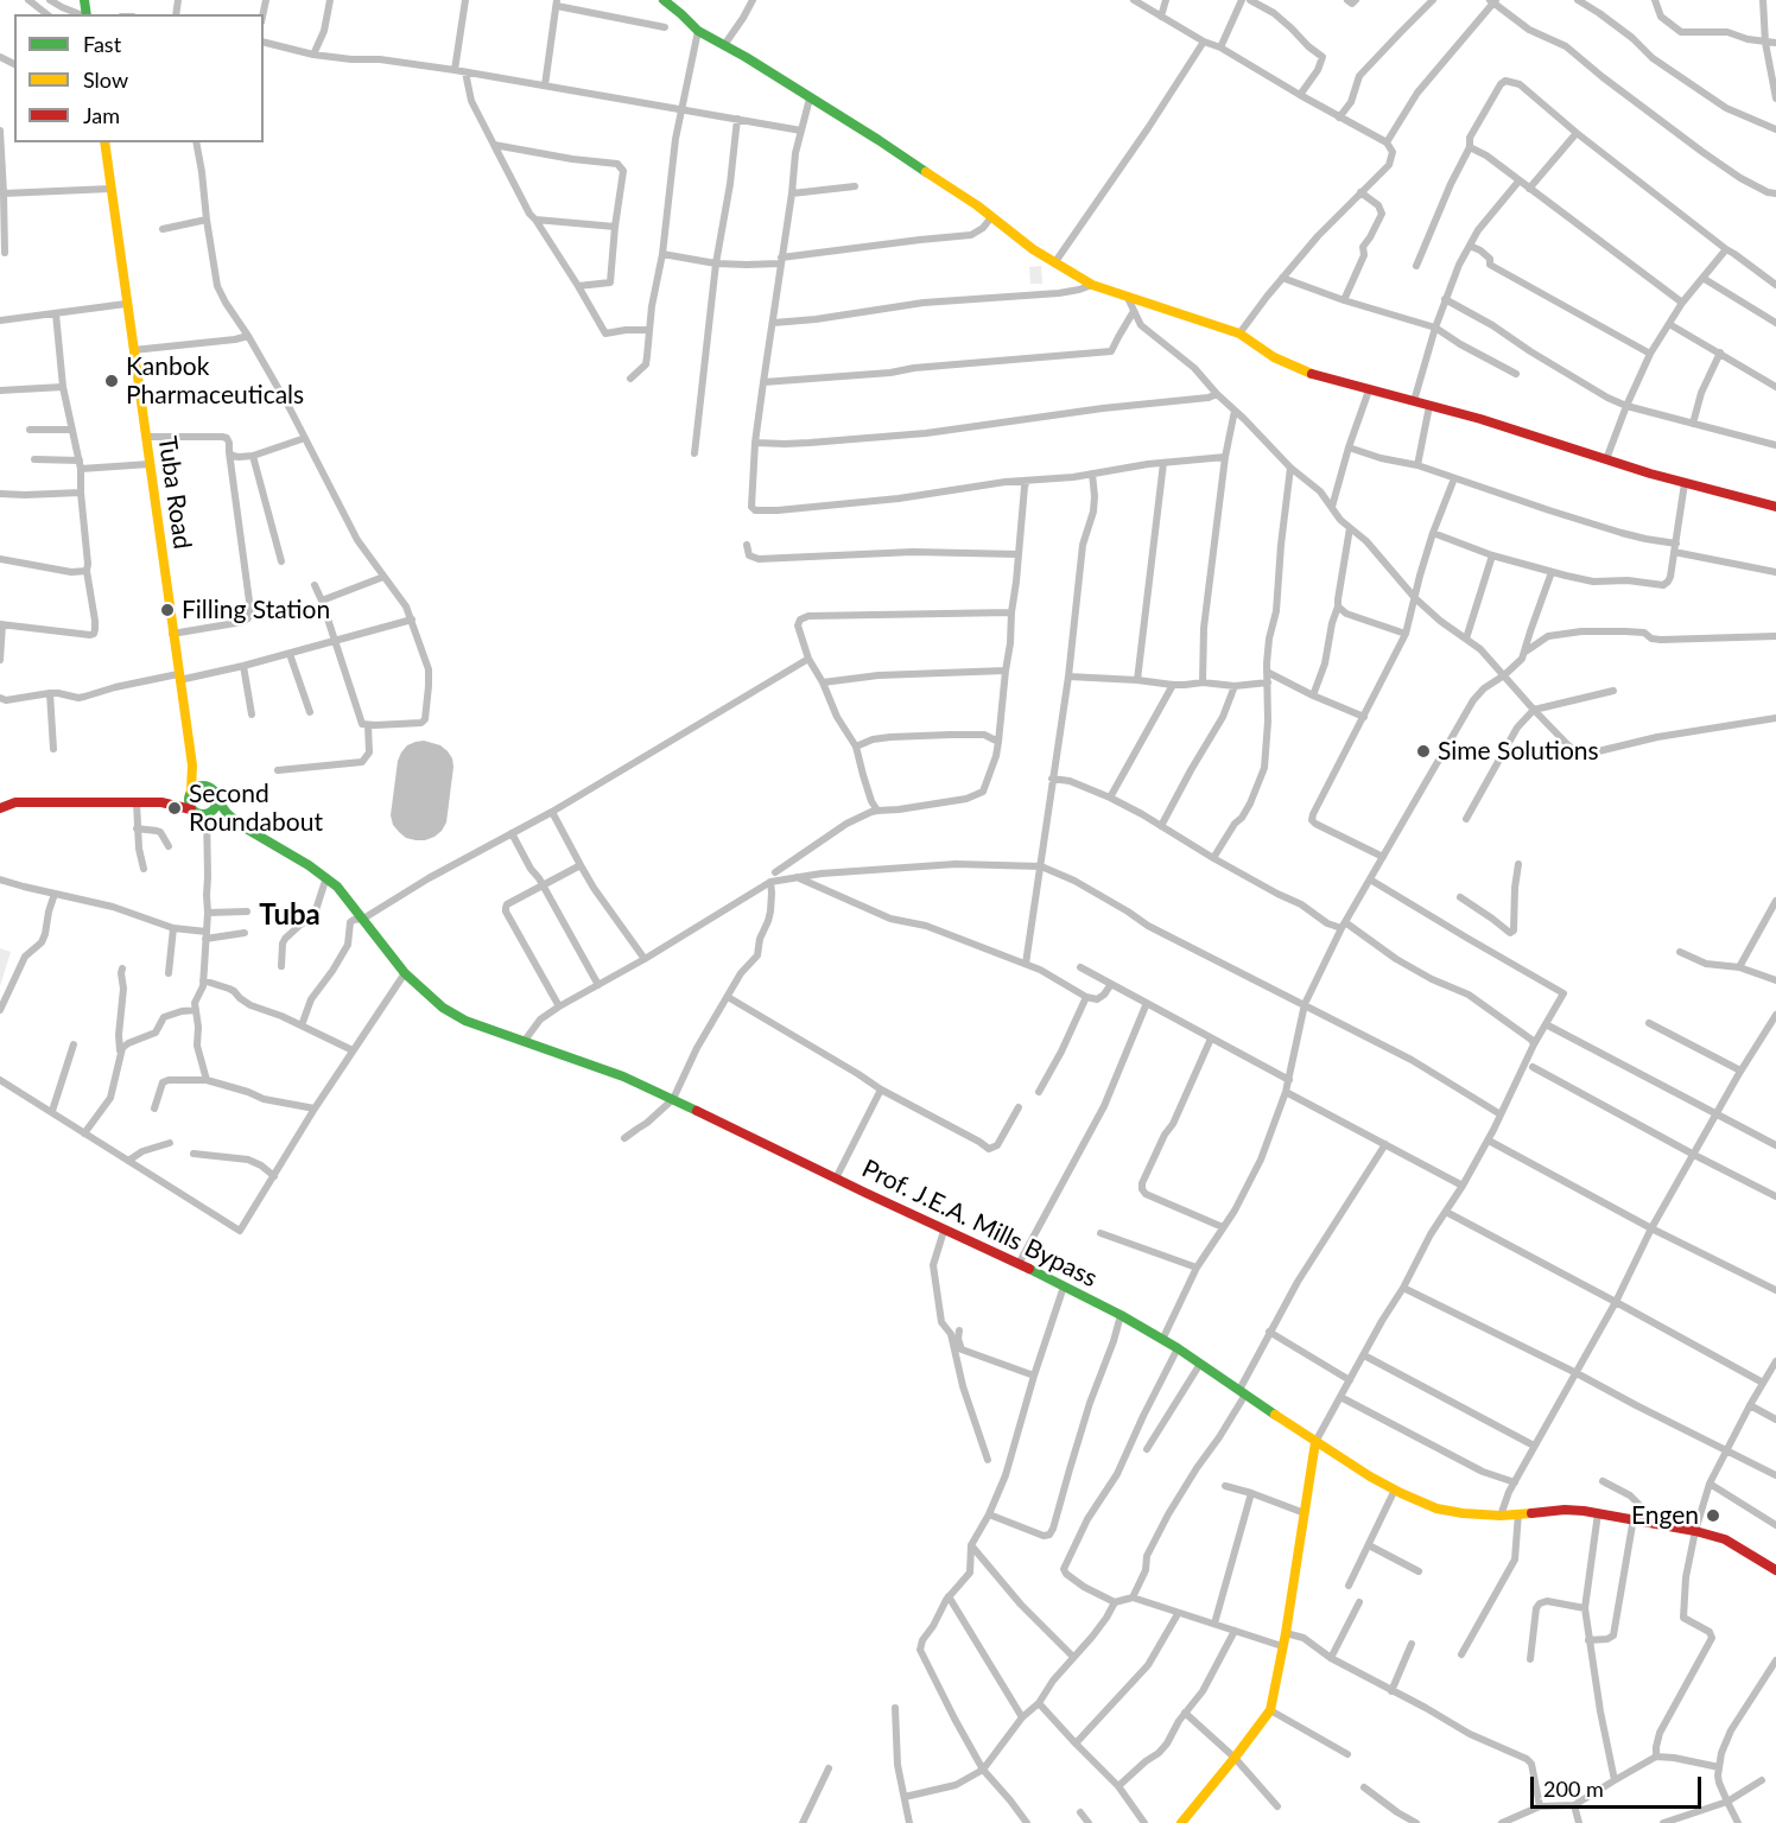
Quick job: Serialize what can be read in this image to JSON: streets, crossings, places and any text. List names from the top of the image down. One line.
{"streets":{"street":["Tuba Road","Prof. J.E.A. Mills Bypass"]},"crossings":[["Tuba Road","Prof. J.E.A. Mills Bypass"]],"districts":["Tuba"],"places":["Kanbok Pharmaceuticals","Filling Station","Sime Solutions","Second Roundabout","Engen"],"legend":["Fast","Slow","Jam"],"scale_bar":"200 m"}
